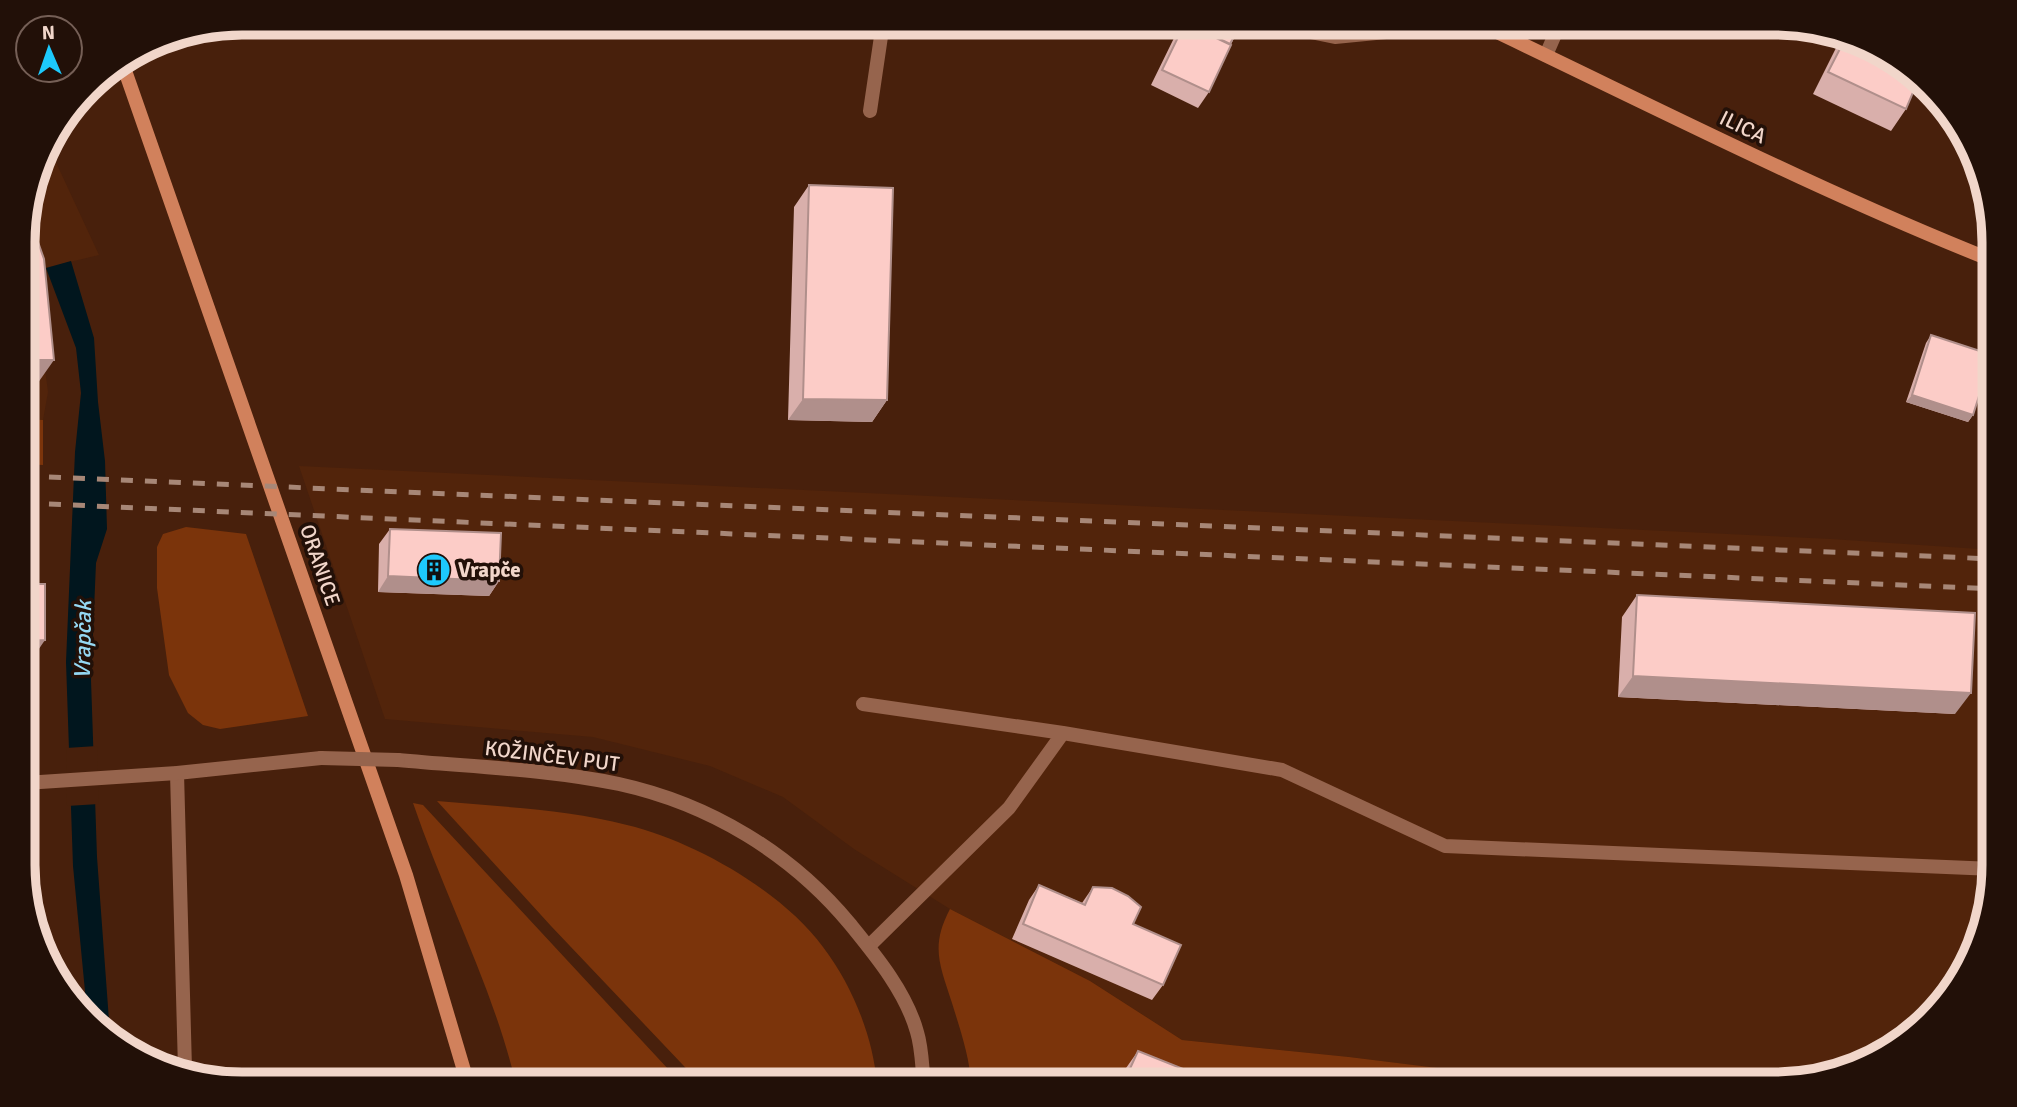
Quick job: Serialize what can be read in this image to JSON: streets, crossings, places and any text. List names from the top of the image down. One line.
{"streets":{"main road":["ILICA","ORANICE"],"street":["KOŽINČEV PUT"]},"water":["Vrapčak"],"places":{"building":["Vrapče"]},"north":"top"}
